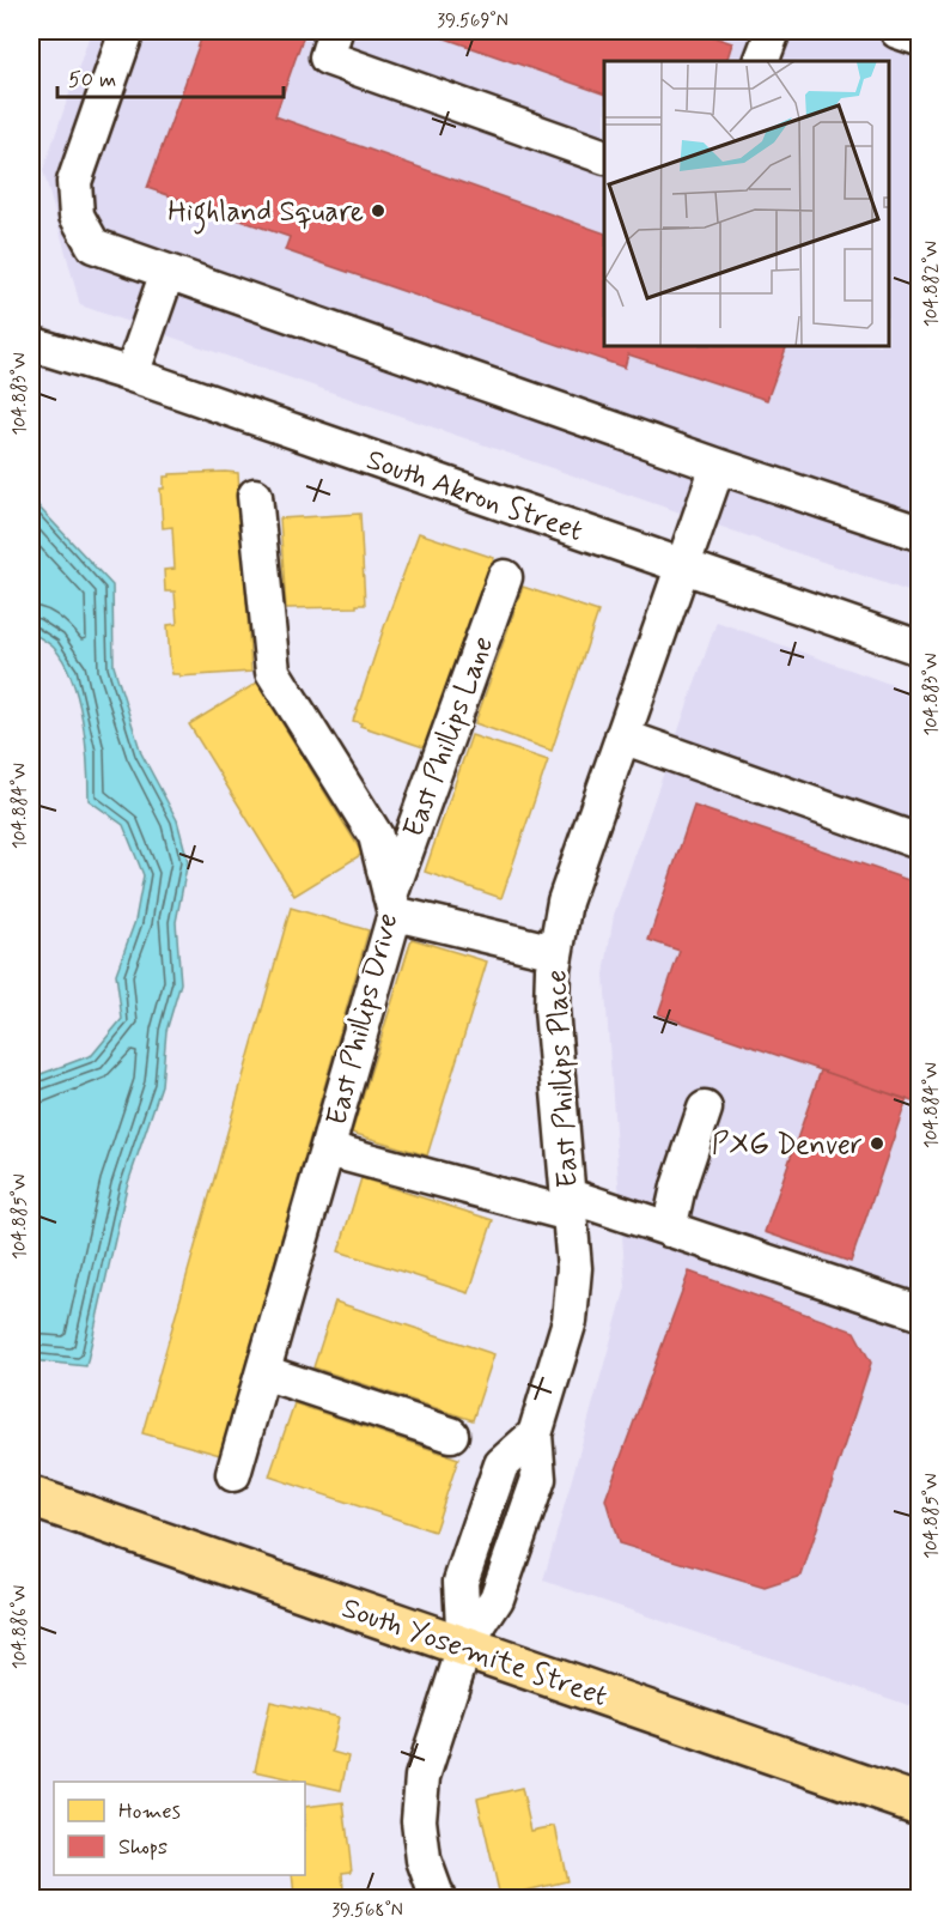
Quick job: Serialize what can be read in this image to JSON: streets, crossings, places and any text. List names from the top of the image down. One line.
{"streets":{"main road":["South Yosemite Street"],"street":["South Akron Street","East Phillips Lane","East Phillips Drive","East Phillips Place"]},"crossings":[["South Akron Street","East Phillips Place"],["East Phillips Lane","East Phillips Drive"],["East Phillips Place","South Yosemite Street"]],"places":["Highland Square","PXG Denver"],"legend":["Homes","Shops"],"scale_bar":"50 m","coordinates":["39.569°N","104.882°W","104.883°W","104.884°W","104.885°W","104.886°W","39.568°N"]}
